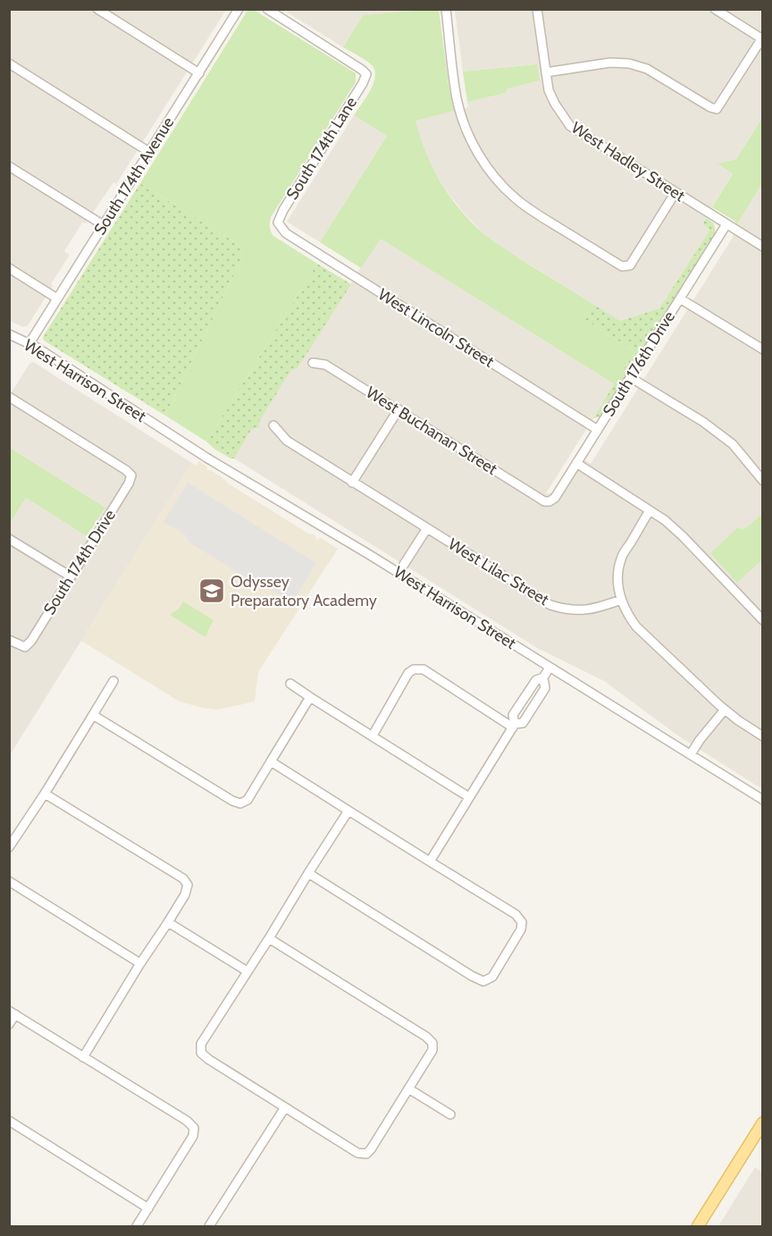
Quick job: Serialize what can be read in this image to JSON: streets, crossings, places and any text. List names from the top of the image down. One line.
{"streets":{"street":["South 174th Lane","West Hadley Street","South 174th Avenue","West Lincoln Street","South 176th Drive","West Harrison Street","West Buchanan Street","South 174th Drive","West Lilac Street"]},"crossings":[["South 174th Lane","West Lincoln Street"],["West Hadley Street","South 176th Drive"],["South 174th Avenue","West Harrison Street"],["West Lincoln Street","South 176th Drive"],["South 176th Drive","West Buchanan Street"]],"places":{"school or university":["Odyssey Preparatory Academy"]}}
